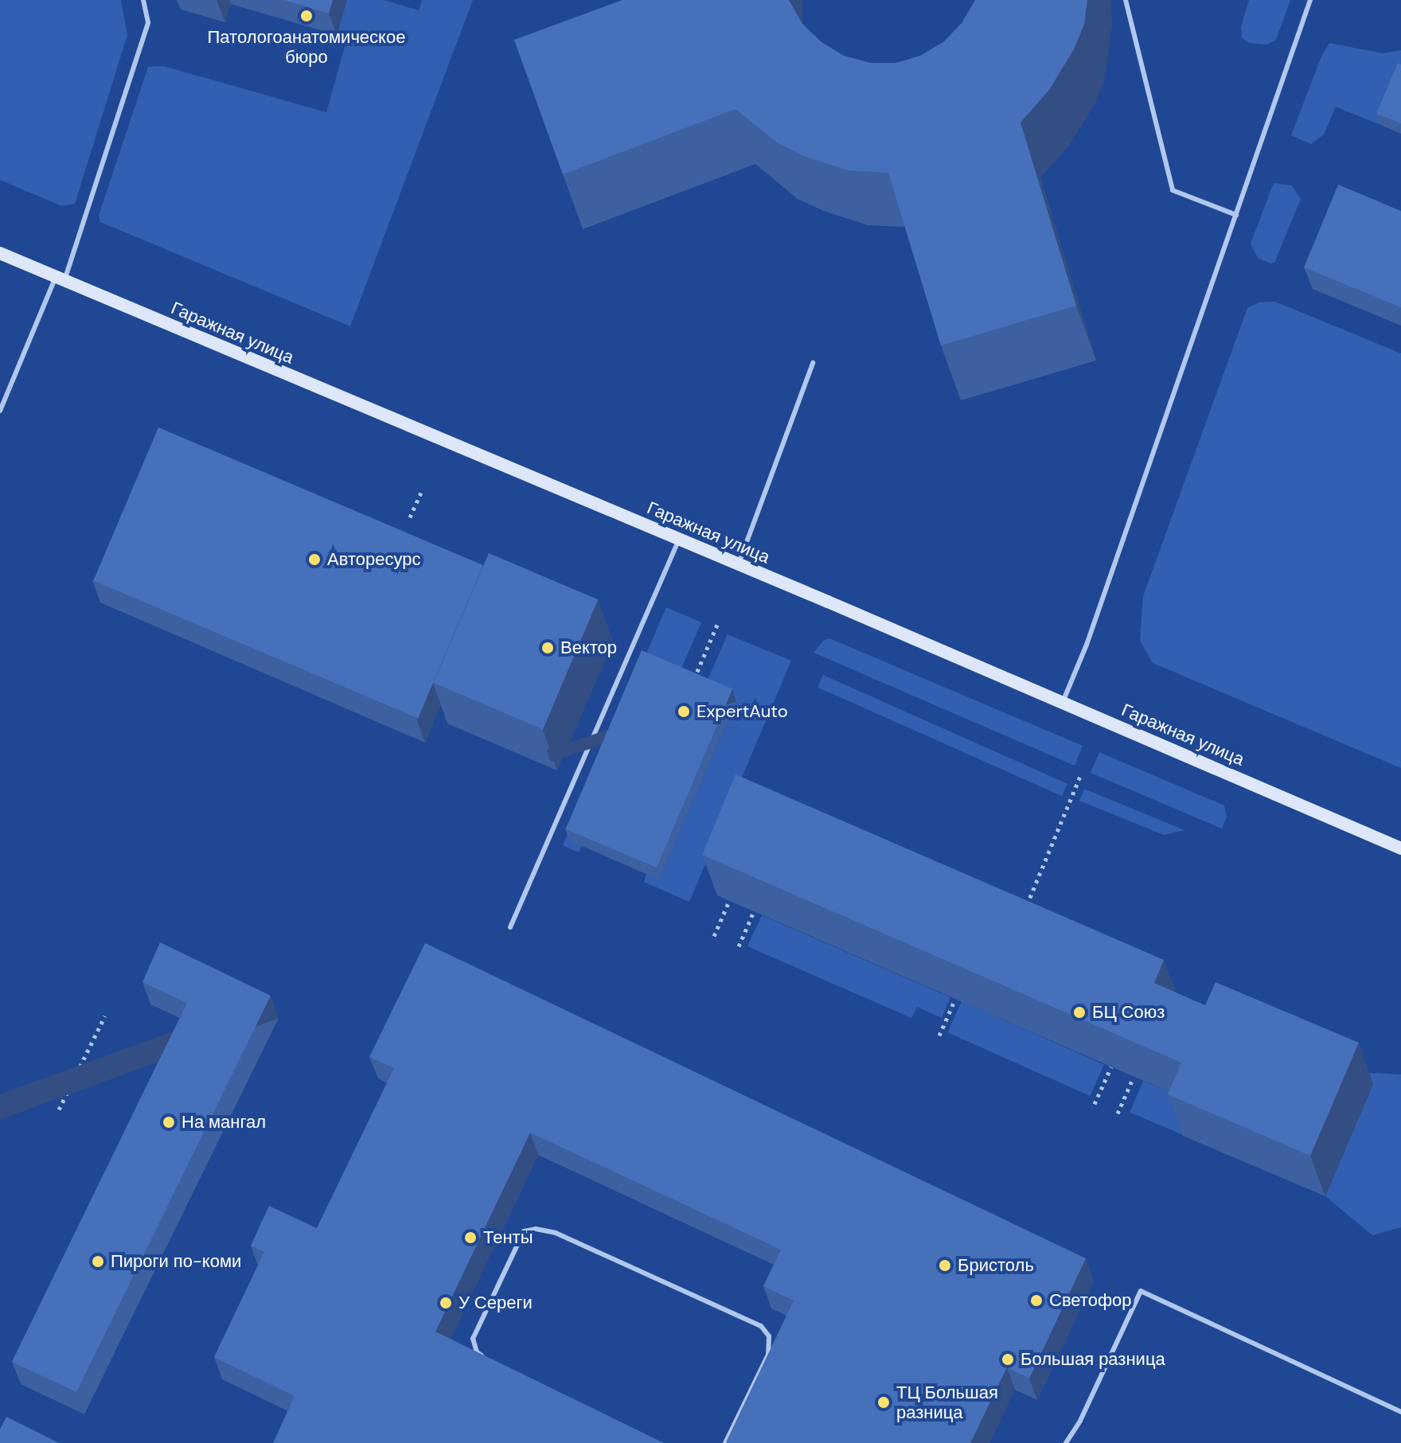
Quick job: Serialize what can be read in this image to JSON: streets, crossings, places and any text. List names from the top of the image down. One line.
{"streets":{"street":["Гаражная улица"]},"places":["Патологоанатомическое бюро","Авторесурс","Вектор","ExpertAuto","БЦ Союз","На мангал","Тенты","Пироги по-коми","Бристоль","Светофор","У Сереги","Большая разница","ТЦ Большая разница"]}
